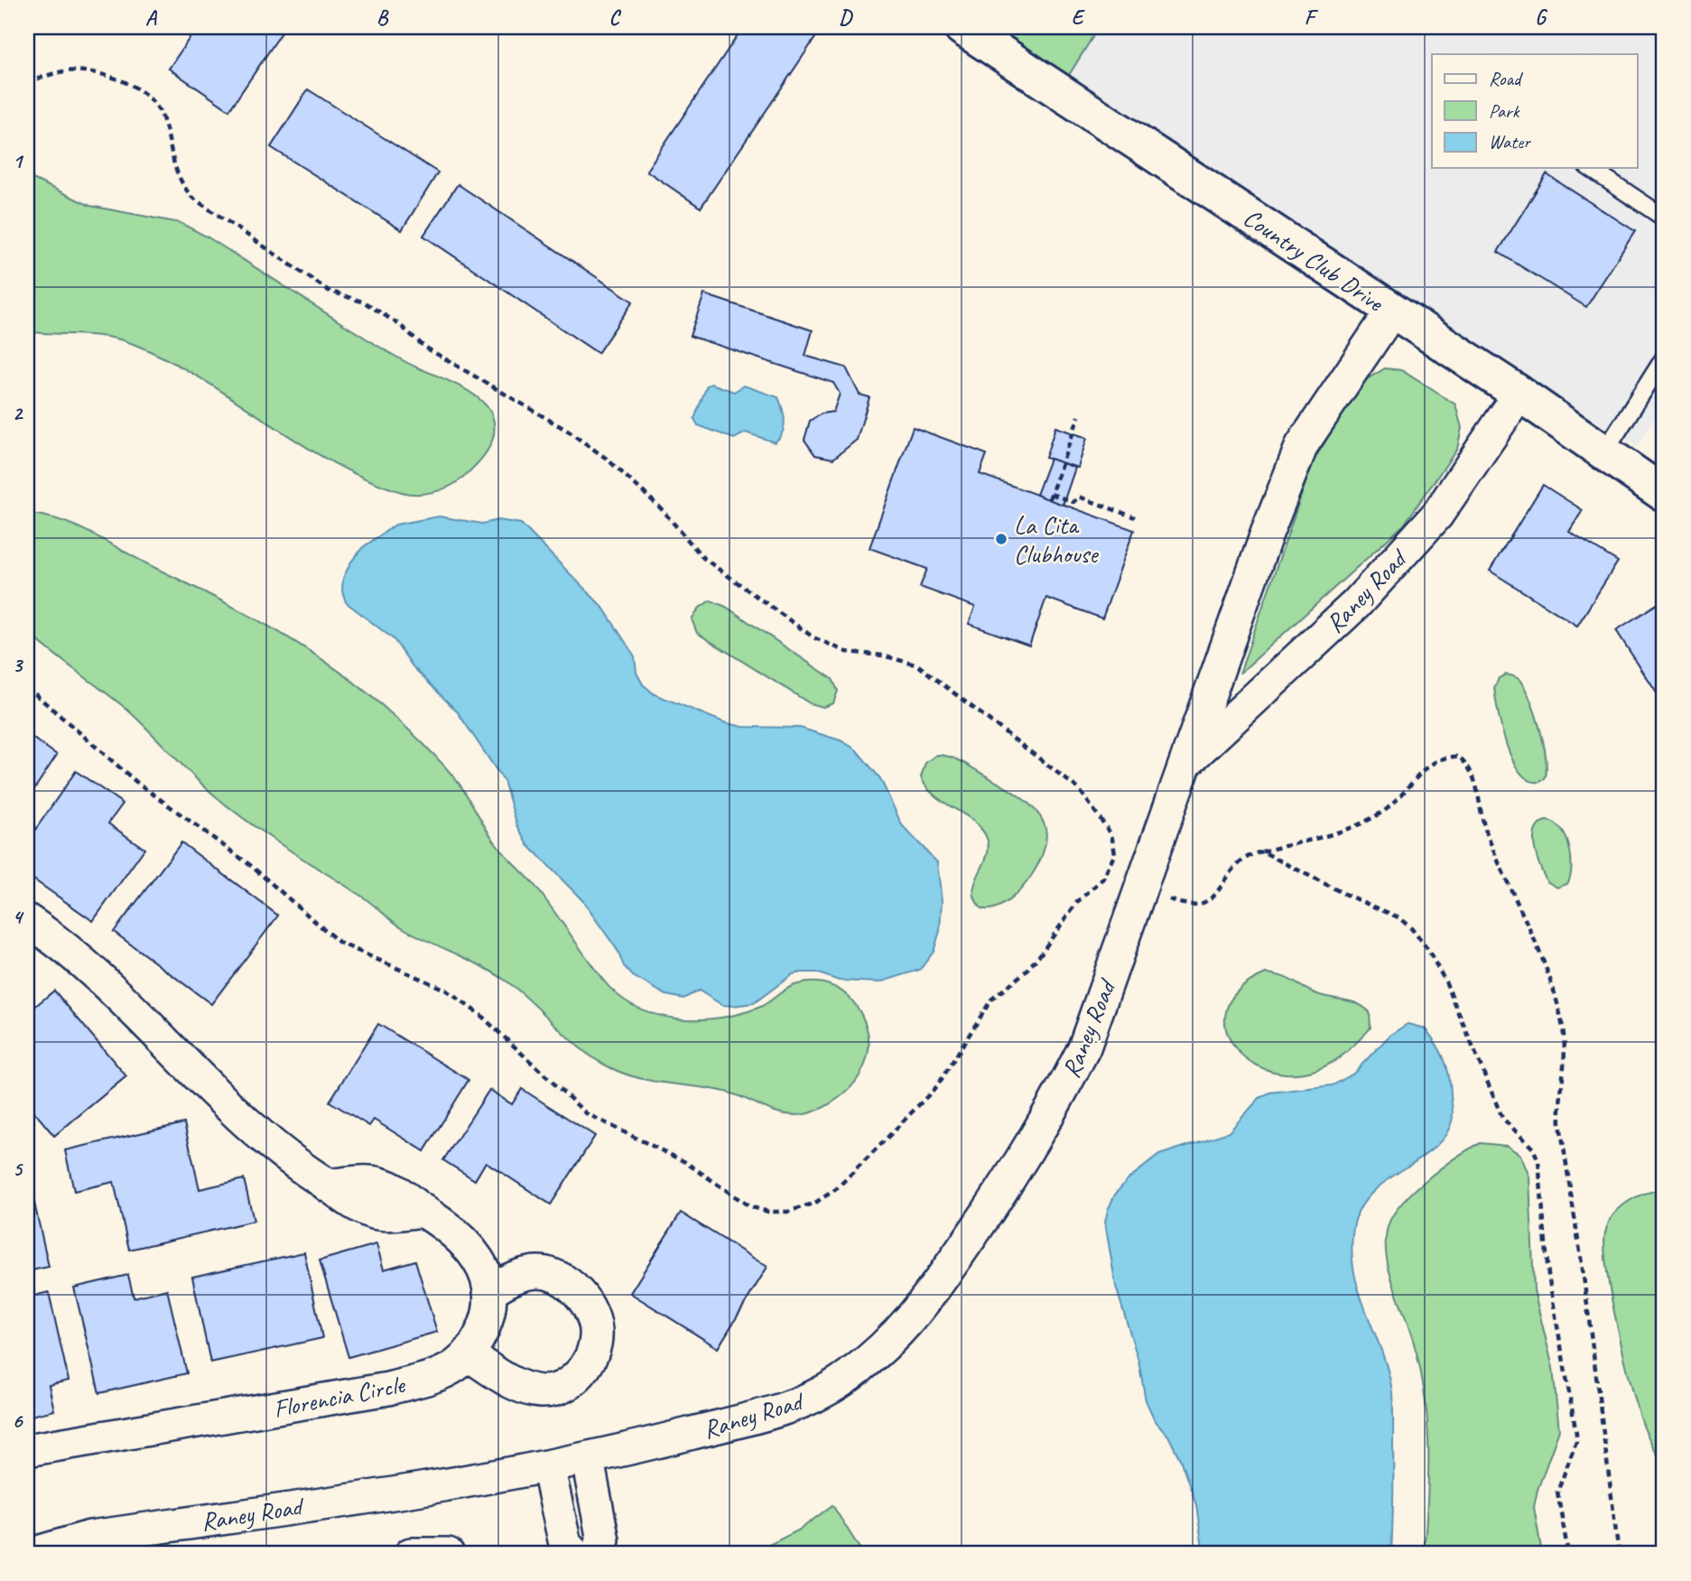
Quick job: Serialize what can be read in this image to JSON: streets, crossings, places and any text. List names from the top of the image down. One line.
{"streets":{"street":["Country Club Drive","Raney Road","Florencia Circle"]},"crossings":[["Country Club Drive","Raney Road"]],"places":["La Cita Clubhouse"],"legend":["Road","Park","Water"],"grid":{"columns":["A","B","C","D","E","F","G"],"rows":["1","2","3","4","5","6"]}}
